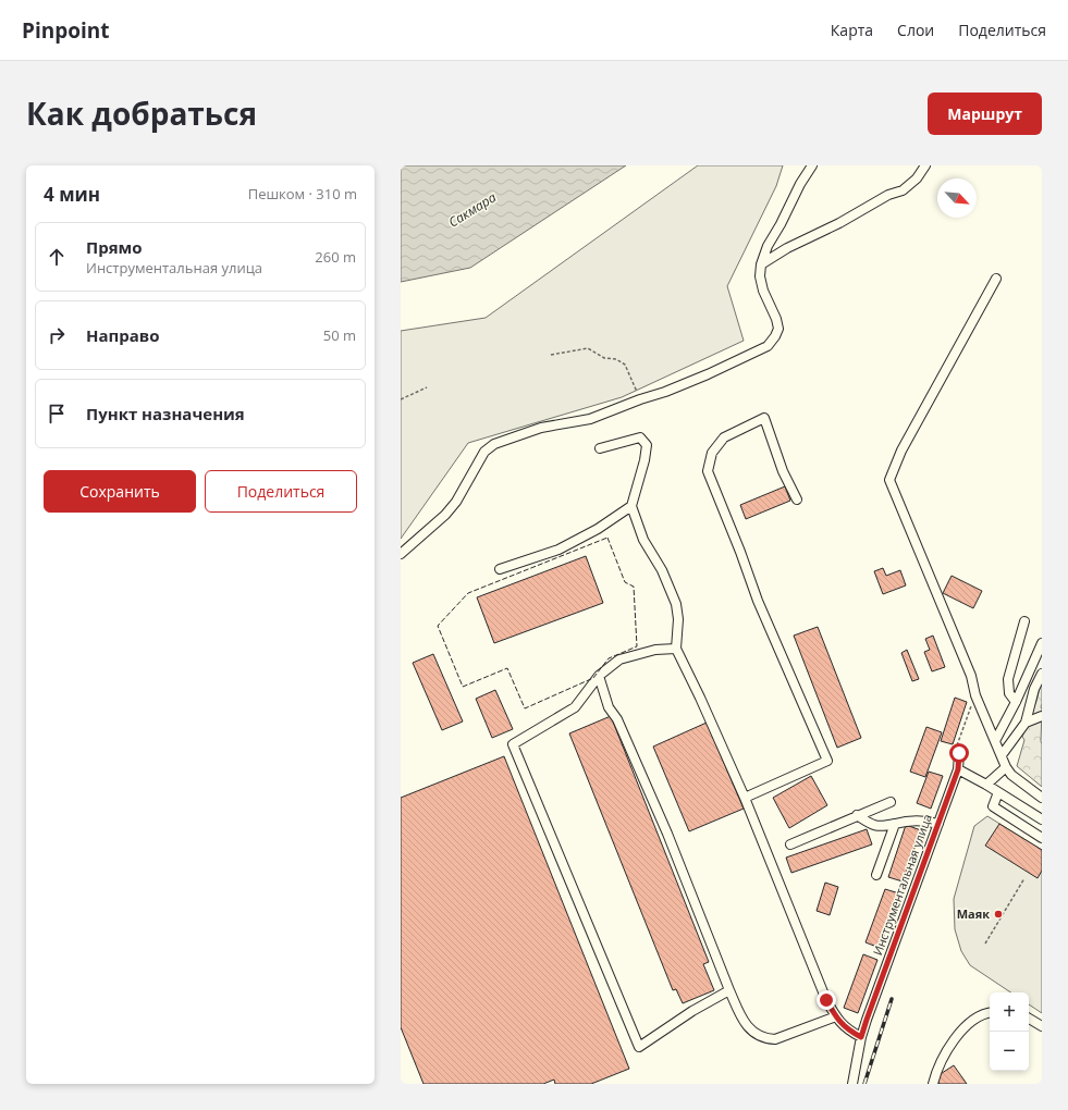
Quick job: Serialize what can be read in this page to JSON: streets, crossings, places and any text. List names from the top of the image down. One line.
{"streets":{"street":["Инструментальная улица"]},"water":["Сакмара"],"places":["Маяк"],"north":"bottom right","page":{"header":"Pinpoint","nav":["Карта","Слои","Поделиться"],"title":"Как добраться","buttons":["Маршрут",["Сохранить","Поделиться"]],"heading":["4 мин","Пешком · 310 m"],"list":[["Прямо","Инструментальная улица","260 m"],["Направо","50 m"],"Пункт назначения"],"map_buttons":["+","−"]}}
